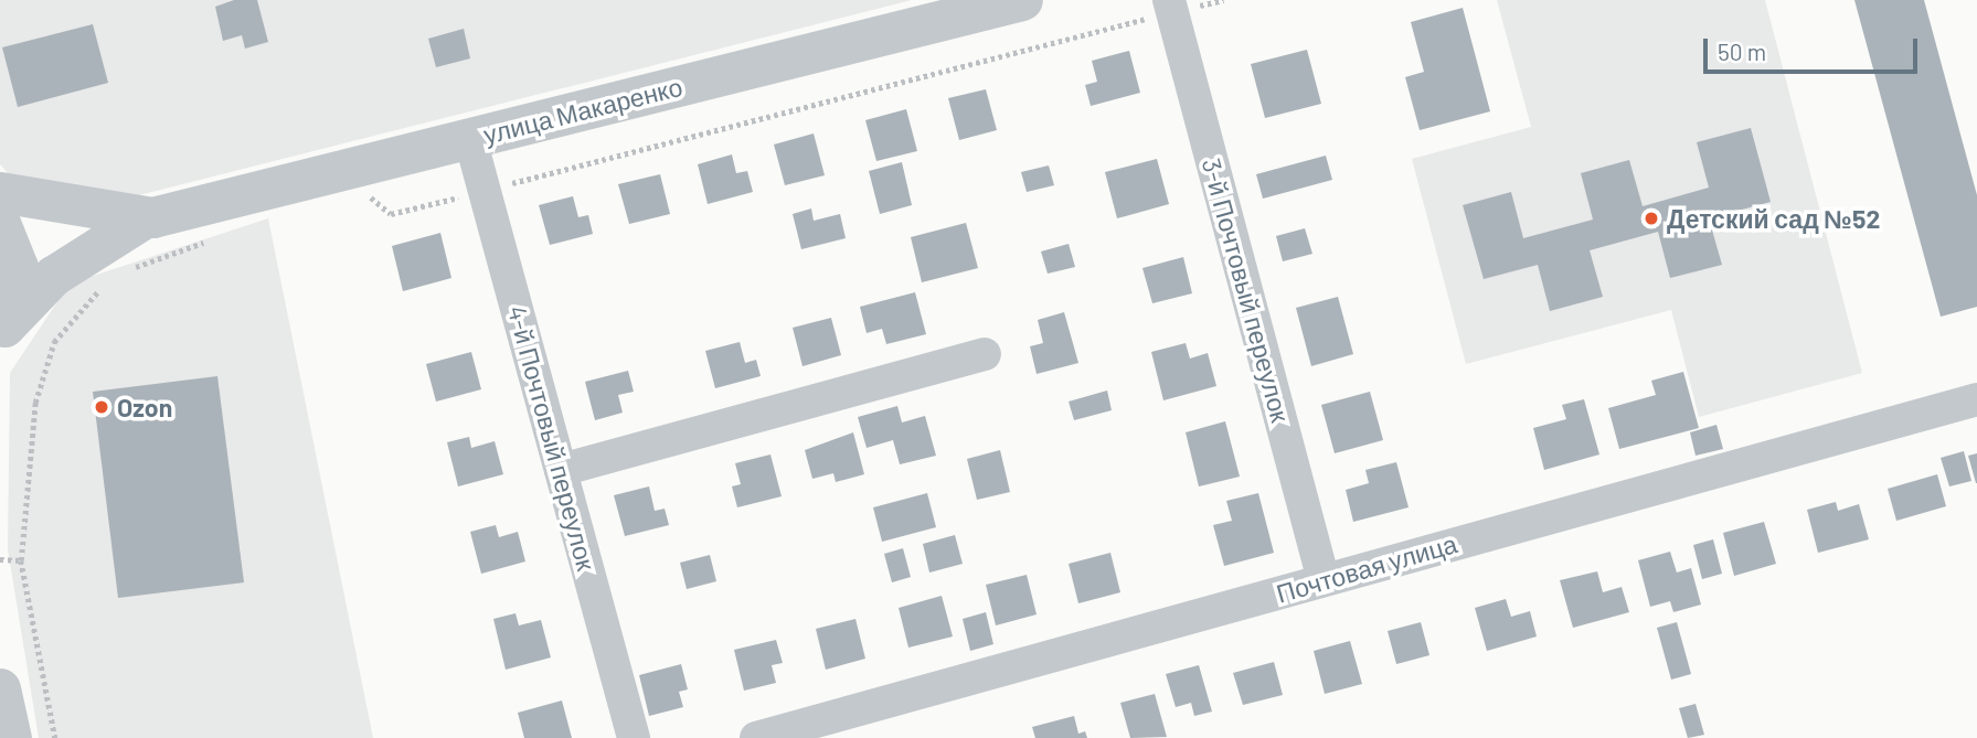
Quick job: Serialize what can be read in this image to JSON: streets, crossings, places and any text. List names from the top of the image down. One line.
{"streets":{"street":["улица Макаренко","3-й Почтовый переулок","4-й Почтовый переулок","Почтовая улица"]},"crossings":[["улица Макаренко","4-й Почтовый переулок"],["3-й Почтовый переулок","Почтовая улица"]],"places":["Детский сад №52","Ozon"],"scale_bar":"50 m"}
